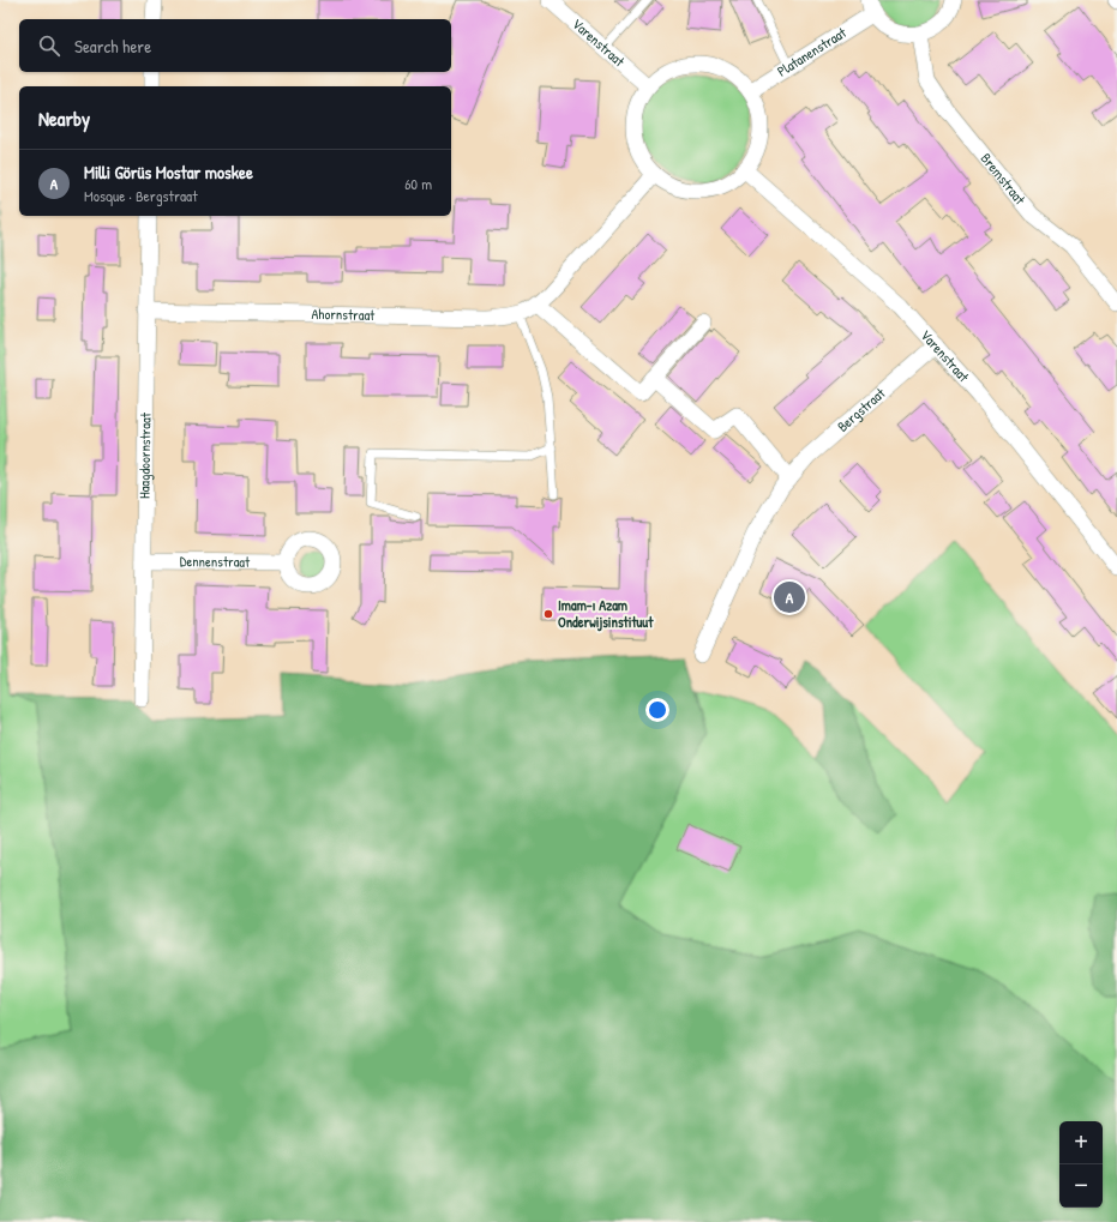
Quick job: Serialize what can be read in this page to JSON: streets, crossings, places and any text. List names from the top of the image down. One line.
{"streets":{"street":["Varenstraat","Platanenstraat","Bremstraat","Ahornstraat","Bergstraat","Haagdoornstraat","Dennenstraat"]},"crossings":[["Varenstraat","Platanenstraat"],["Varenstraat","Ahornstraat"],["Varenstraat","Bergstraat"],["Platanenstraat","Ahornstraat"],["Ahornstraat","Haagdoornstraat"],["Haagdoornstraat","Dennenstraat"]],"places":["Imam-ı Azam Onderwijsinstituut"],"page":{"search":"Search here","heading":"Nearby","list":[{"mark":"A","name":"Milli Görüs Mostar moskee","note":"Mosque · Bergstraat","value":"60 m"}],"pins":"A","map_buttons":["+","−"]}}
